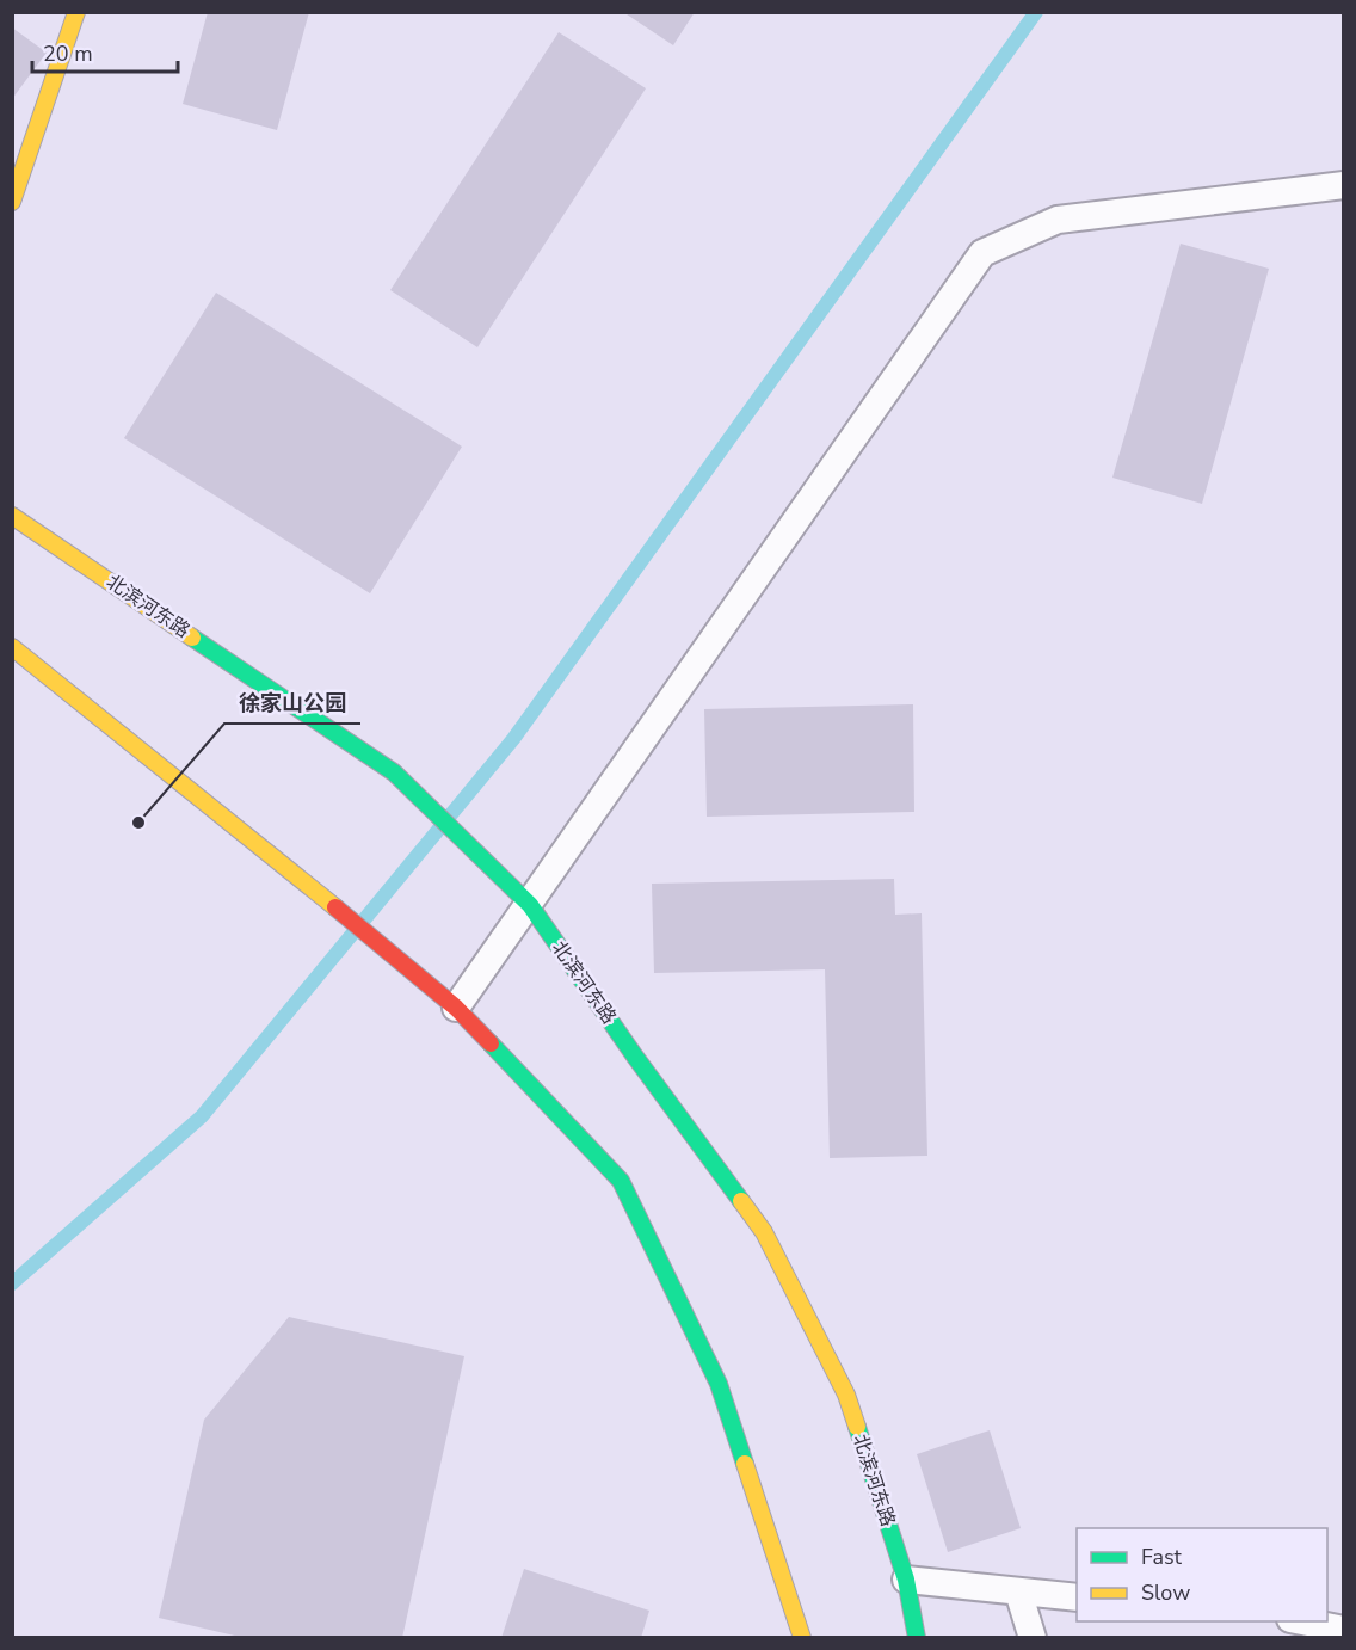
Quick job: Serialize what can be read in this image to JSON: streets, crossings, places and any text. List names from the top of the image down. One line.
{"streets":{"main road":["北滨河东路"]},"places":["徐家山公园"],"legend":["Fast","Slow"],"scale_bar":"20 m"}
